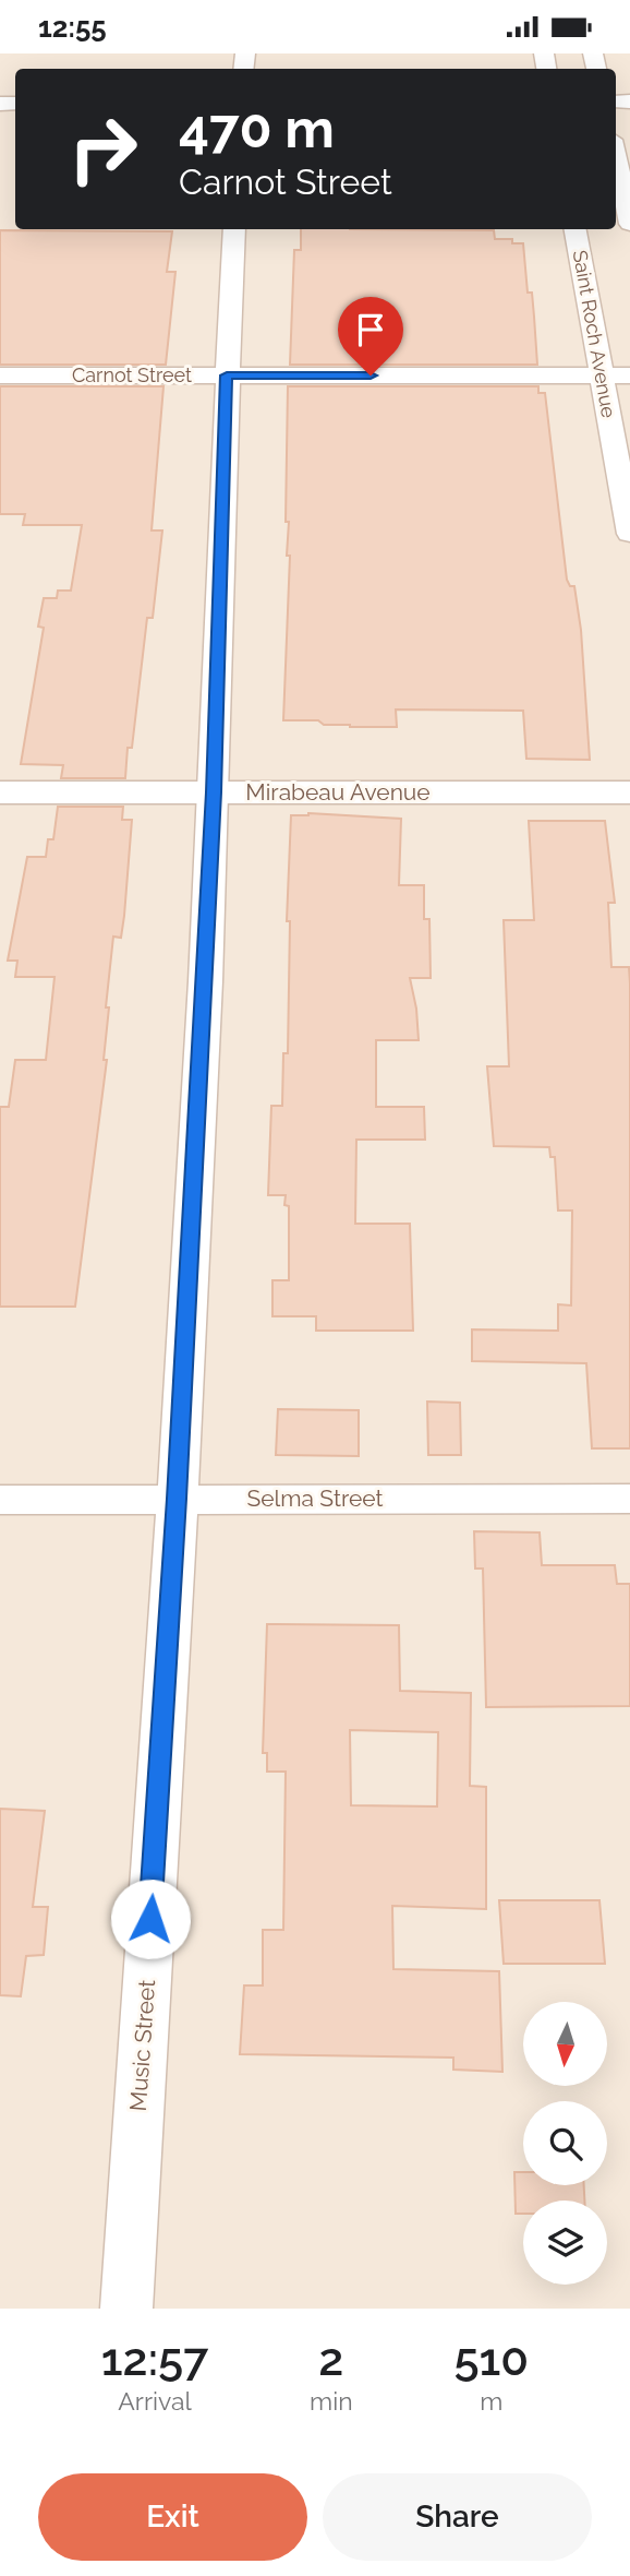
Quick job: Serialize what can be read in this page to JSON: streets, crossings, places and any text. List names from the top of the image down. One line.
{"streets":{"street":["Saint Roch Avenue","Carnot Street","Mirabeau Avenue","Selma Street","Music Street"]},"crossings":[["Saint Roch Avenue","Carnot Street"],["Carnot Street","Music Street"],["Mirabeau Avenue","Music Street"],["Selma Street","Music Street"]],"north":"bottom","page":{"status":"12:55","turn":["470 m","Carnot Street"],"eta":["12:57","Arrival","2","min","510","m"],"buttons":["Exit","Share"]}}
